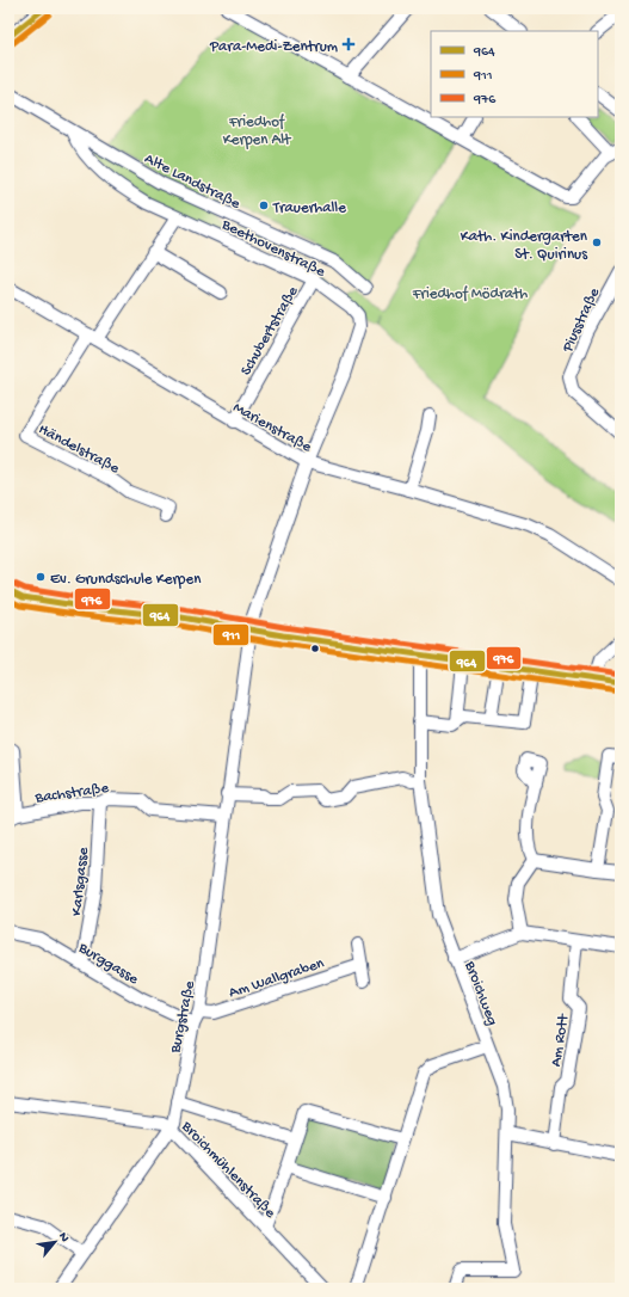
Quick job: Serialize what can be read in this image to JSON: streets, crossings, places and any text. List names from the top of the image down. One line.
{"streets":{"street":["Alte Landstraße","Beethovenstraße","Piusstraße","Schubertstraße","Marienstraße","Händelstraße","Bachstraße","Karlsgasse","Burggasse","Am Wallgraben","Broichweg","Burgstraße","Am Rott","Broichmühlenstraße"]},"crossings":[["Alte Landstraße","Beethovenstraße"],["Beethovenstraße","Schubertstraße"],["Beethovenstraße","Marienstraße"],["Beethovenstraße","Burgstraße"],["Schubertstraße","Marienstraße"],["Marienstraße","Händelstraße"],["Bachstraße","Karlsgasse"],["Bachstraße","Burgstraße"],["Karlsgasse","Burggasse"],["Burggasse","Burgstraße"],["Am Wallgraben","Burgstraße"],["Burgstraße","Broichmühlenstraße"]],"parks":["Friedhof Kerpen Alt","Friedhof Mödrath"],"places":{"health":["Para-Medi-Zentrum"],"other":["Trauerhalle","Kath. Kindergarten St. Quirinus","Ev. Grundschule Kerpen"]},"lines":["transit line 964","transit line 911","transit line 976"],"legend":["964","911","976"],"north":"top right"}
